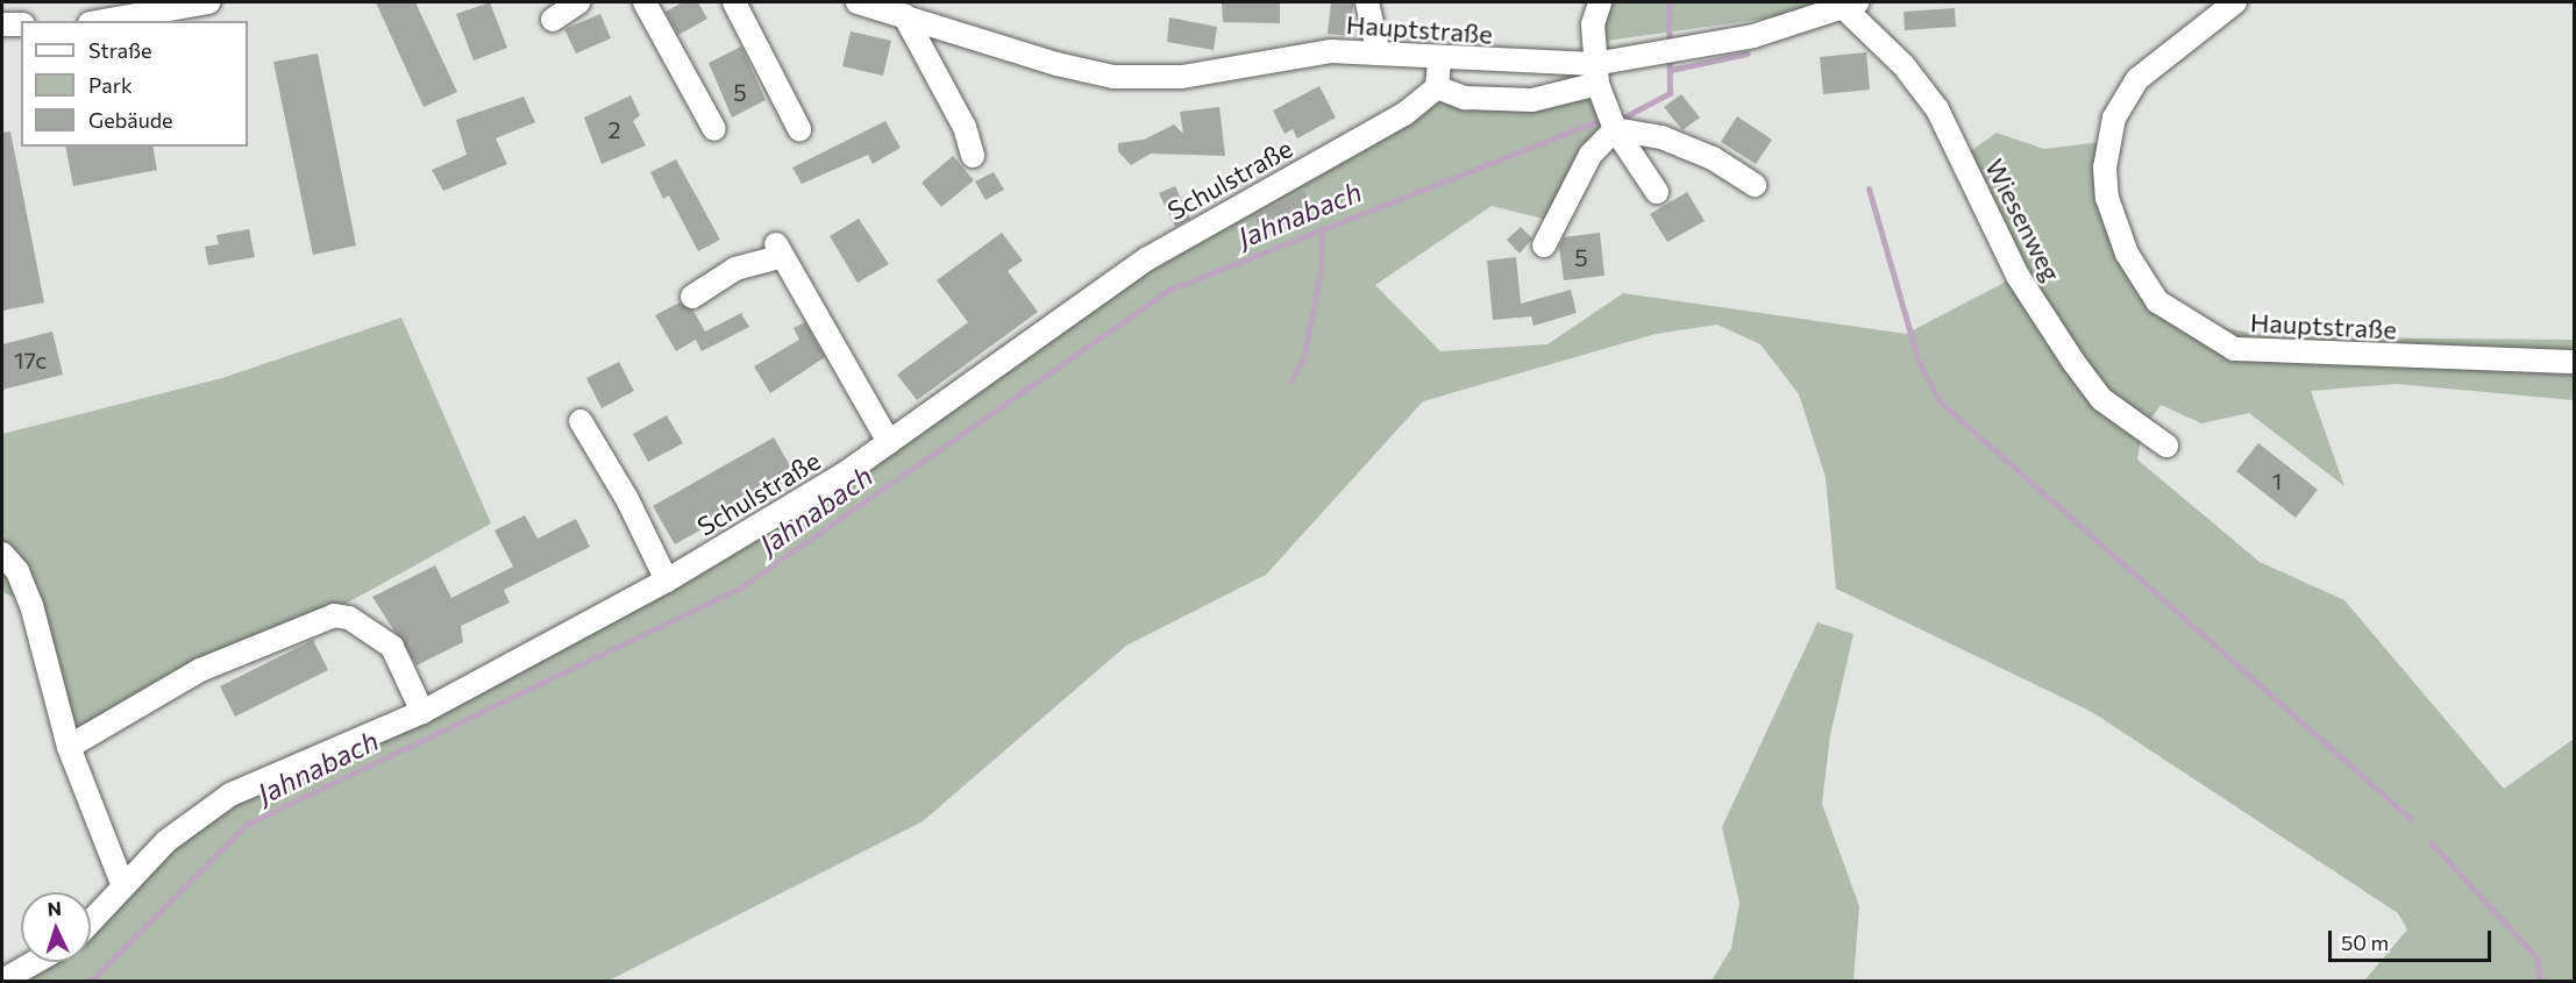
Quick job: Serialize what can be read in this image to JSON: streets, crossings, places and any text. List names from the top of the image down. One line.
{"streets":{"street":["Hauptstraße","Schulstraße","Wiesenweg"]},"crossings":[["Hauptstraße","Wiesenweg"]],"water":["Jahnabach"],"house_numbers":["5","2","5","17c","1"],"legend":["Straße","Park","Gebäude"],"scale_bar":"50 m","north":"top"}
